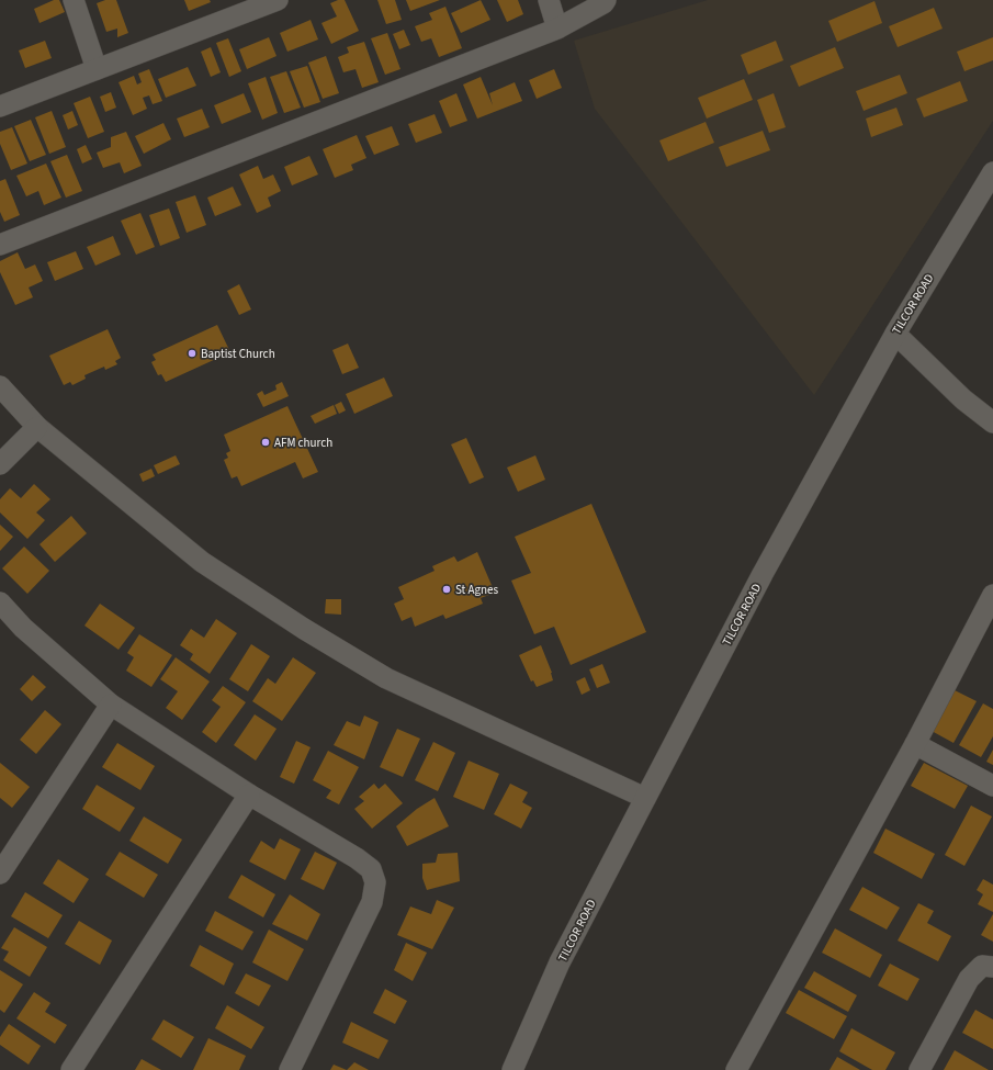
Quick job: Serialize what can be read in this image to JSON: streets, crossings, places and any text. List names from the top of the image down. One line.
{"streets":{"street":["TILCOR ROAD"]},"places":["Baptist Church","AFM church","St Agnes"]}
